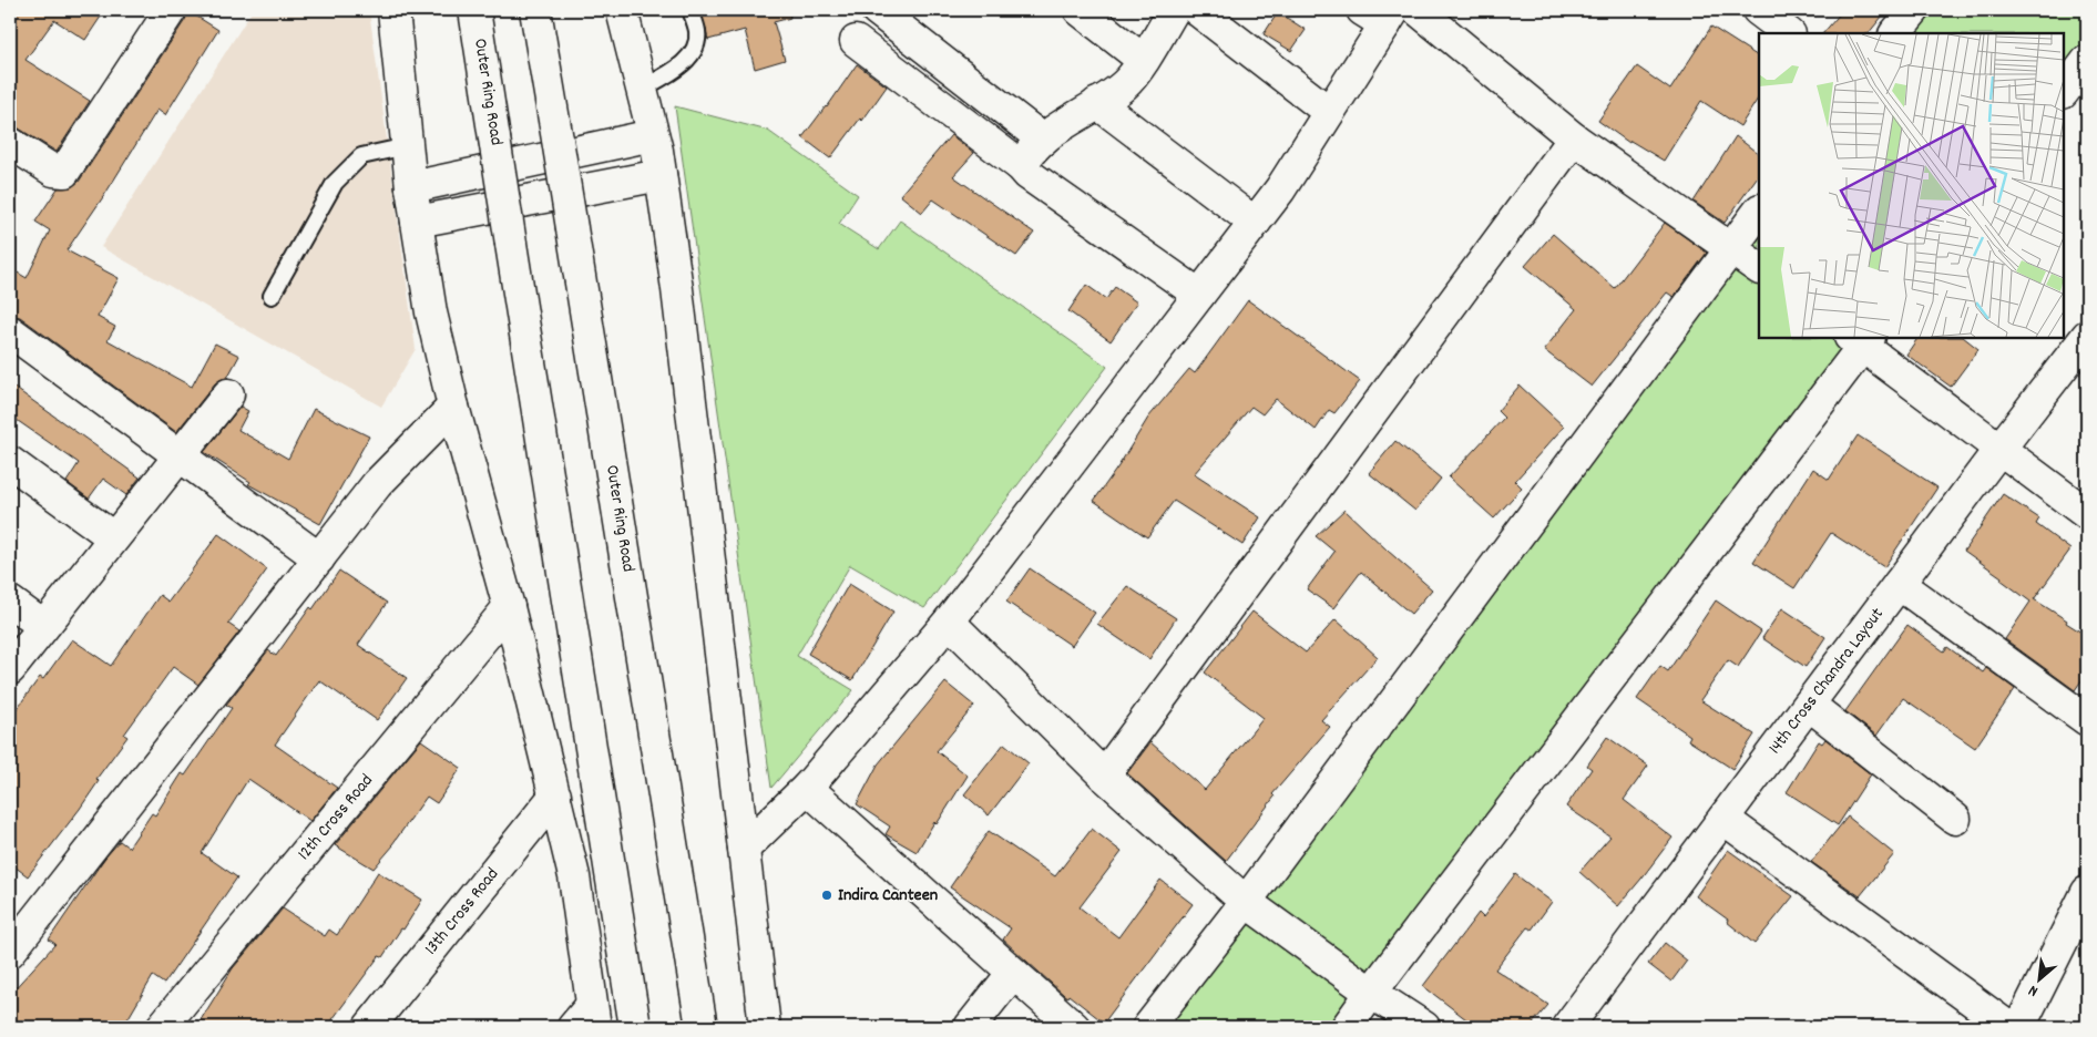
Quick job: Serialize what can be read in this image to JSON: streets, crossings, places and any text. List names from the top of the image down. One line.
{"streets":{"main road":["Outer Ring Road","14th Cross Chandra Layout","12th Cross Road","13th Cross Road"]},"places":["Indira Canteen"],"north":"bottom left"}
